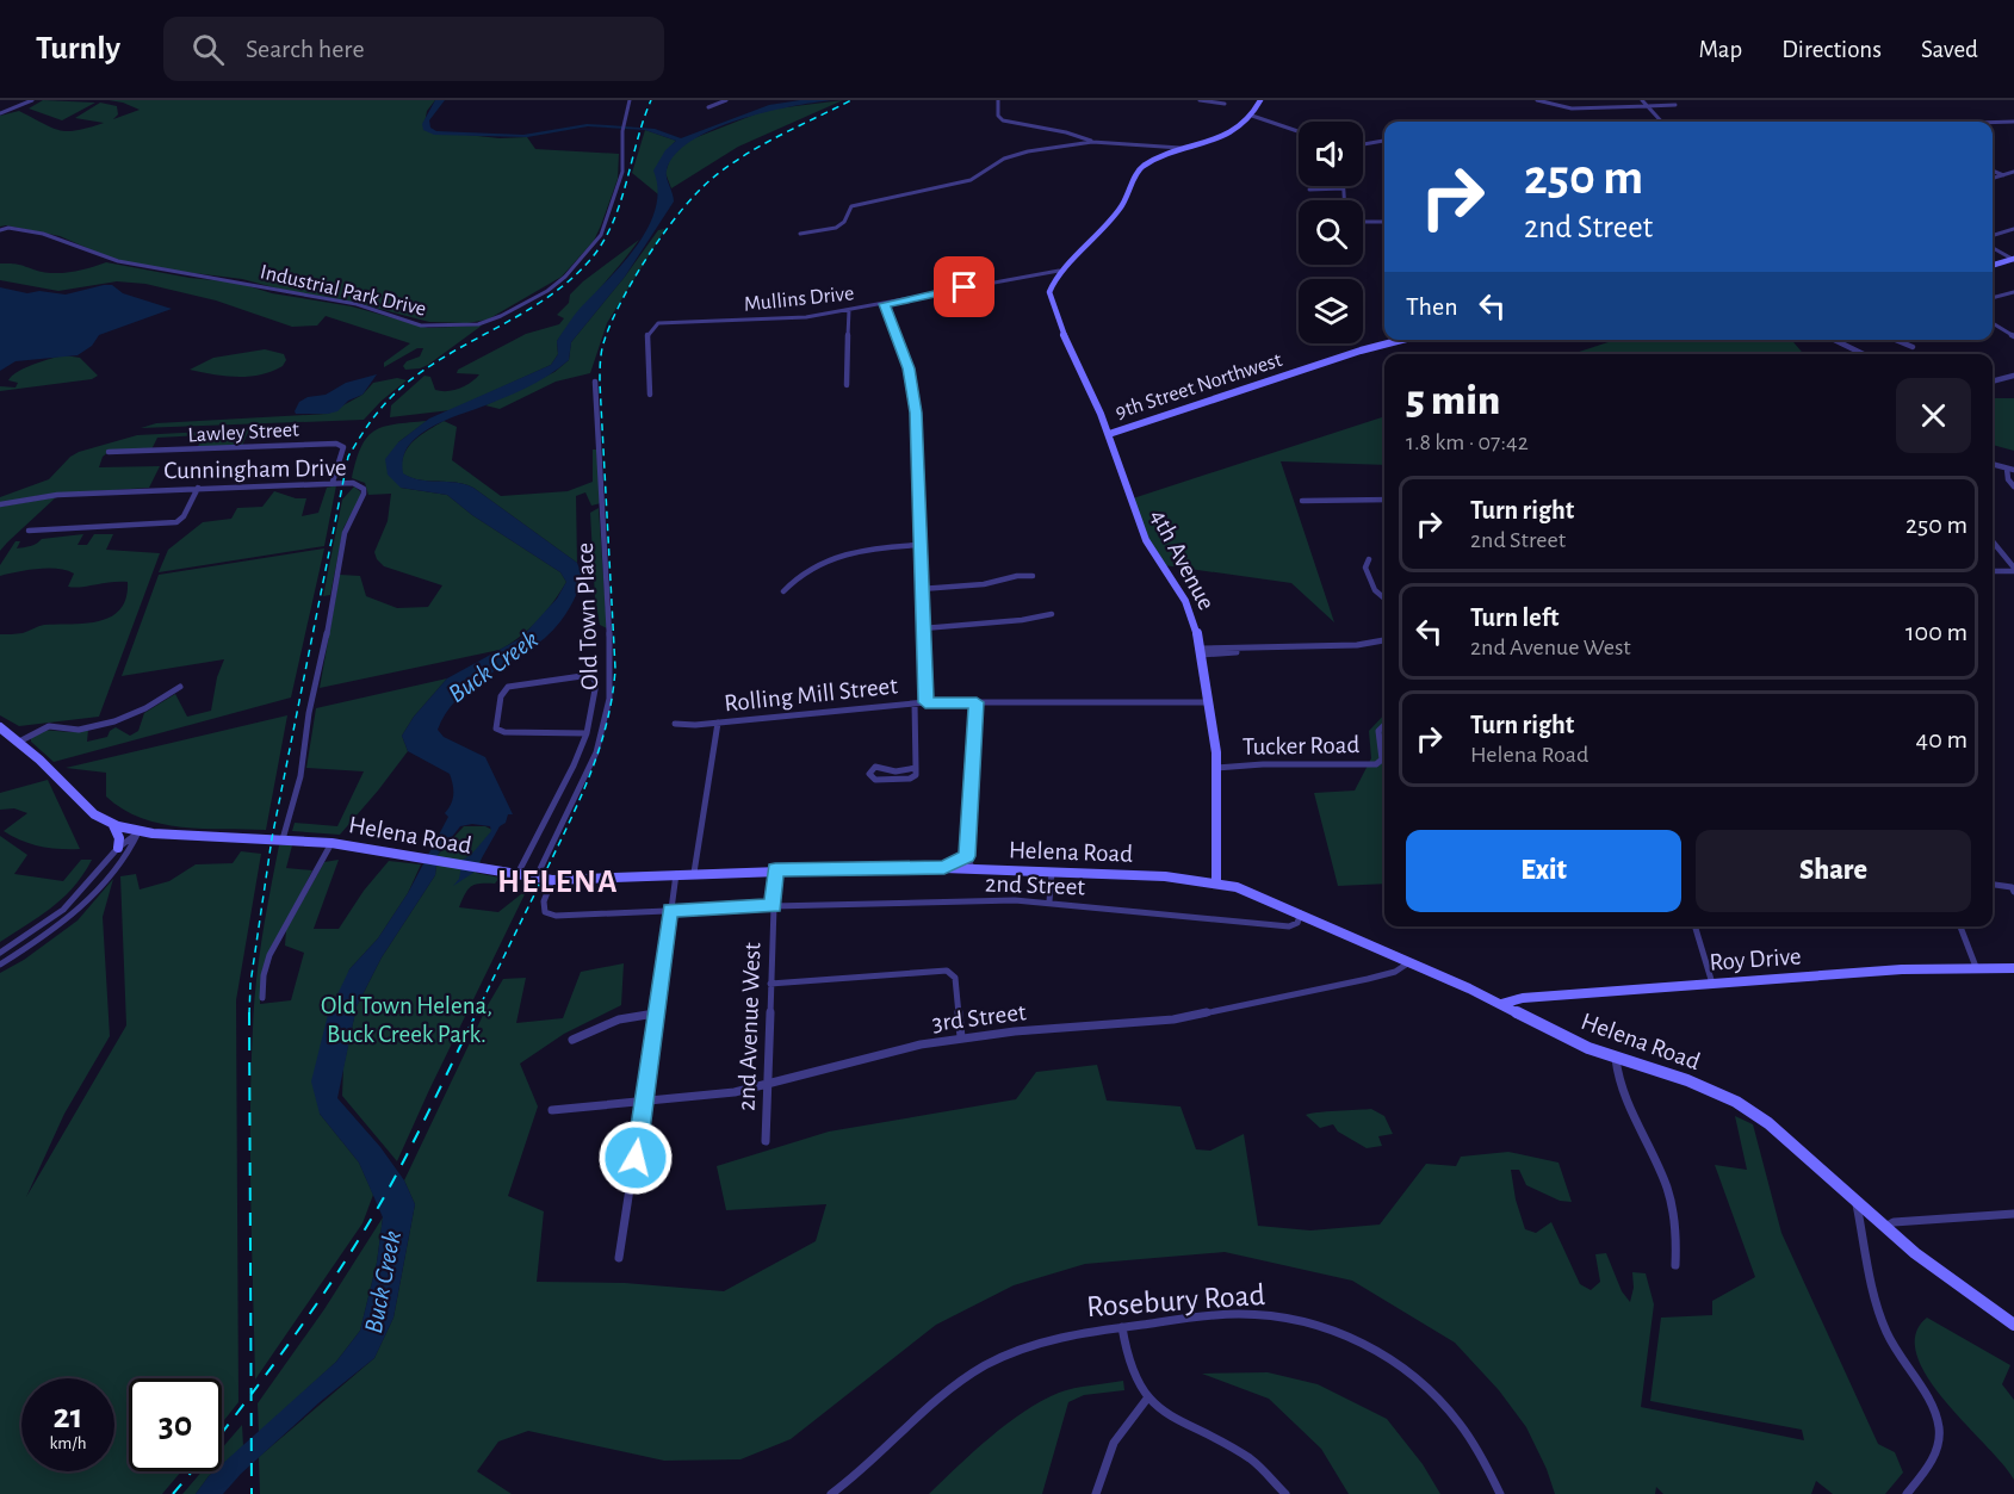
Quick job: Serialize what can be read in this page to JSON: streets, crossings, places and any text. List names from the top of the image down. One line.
{"streets":{"street":["Industrial Park Drive","Mullins Drive","9th Street Northwest","Lawley Street","Cunningham Drive","4th Avenue","Old Town Place","Rolling Mill Street","Tucker Road","Helena Road","2nd Street","Roy Drive","3rd Street","2nd Avenue West","Rosebury Road"]},"crossings":[["Mullins Drive","4th Avenue"],["9th Street Northwest","4th Avenue"],["Lawley Street","Cunningham Drive"],["Cunningham Drive","Helena Road"],["4th Avenue","Rolling Mill Street"],["4th Avenue","Tucker Road"],["4th Avenue","Helena Road"],["Old Town Place","Helena Road"],["Helena Road","2nd Street"],["Helena Road","Roy Drive"],["Helena Road","3rd Street"],["Helena Road","2nd Avenue West"],["2nd Street","2nd Avenue West"],["3rd Street","2nd Avenue West"]],"districts":["HELENA"],"water":["Buck Creek"],"parks":["Old Town Helena, Buck Creek Park."],"page":{"header":"Turnly","search":"Search here","nav":["Map","Directions","Saved"],"turn":["250 m","2nd Street"],"then":"Then","heading":["5 min","1.8 km · 07:42"],"list":[{"name":"Turn right","note":"2nd Street","value":"250 m"},{"name":"Turn left","note":"2nd Avenue West","value":"100 m"},{"name":"Turn right","note":"Helena Road","value":"40 m"}],"buttons":["Exit","Share"],"speed":"21 km/h","limit":"30"}}
